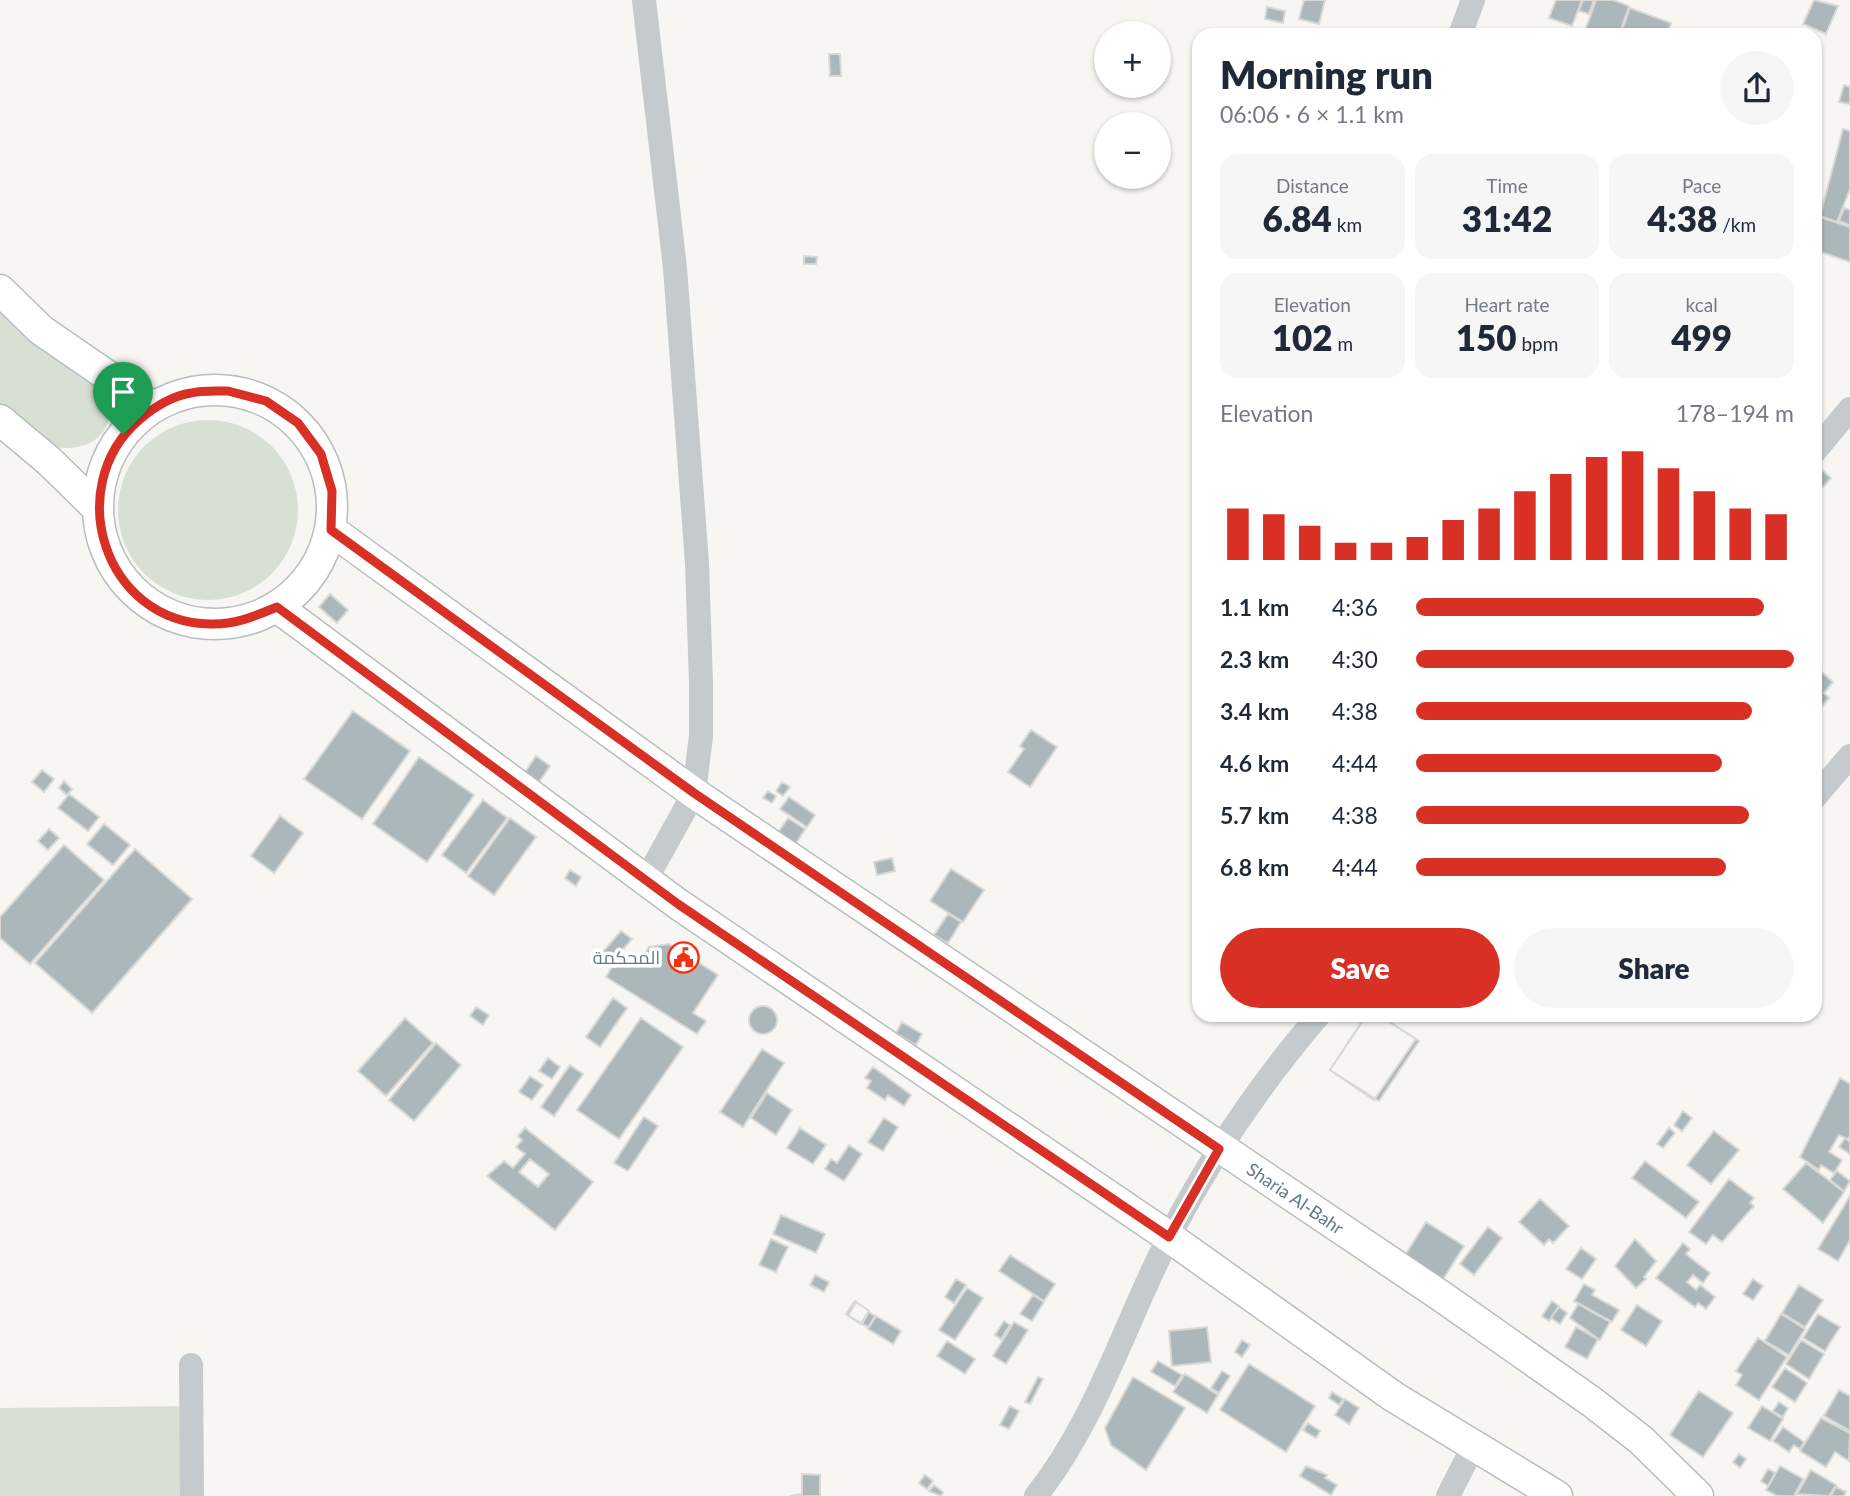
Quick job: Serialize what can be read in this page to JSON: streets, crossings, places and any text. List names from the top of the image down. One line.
{"streets":{"main road":["Sharia Al-Bahr"]},"places":{"public building":["المحكمة"]},"page":{"map_buttons":["+","−"],"heading":["Morning run","06:06 · 6 × 1.1 km"],"stats":[["Distance","6.84 km"],["Time","31:42"],["Pace","4:38 /km"],["Elevation","102 m"],["Heart rate","150 bpm"],["kcal","499"]],"chart":["Elevation","178–194 m"],"list":[{"name":"1.1 km","note":"4:36"},{"name":"2.3 km","note":"4:30"},{"name":"3.4 km","note":"4:38"},{"name":"4.6 km","note":"4:44"},{"name":"5.7 km","note":"4:38"},{"name":"6.8 km","note":"4:44"}],"buttons":["Save","Share"]}}
